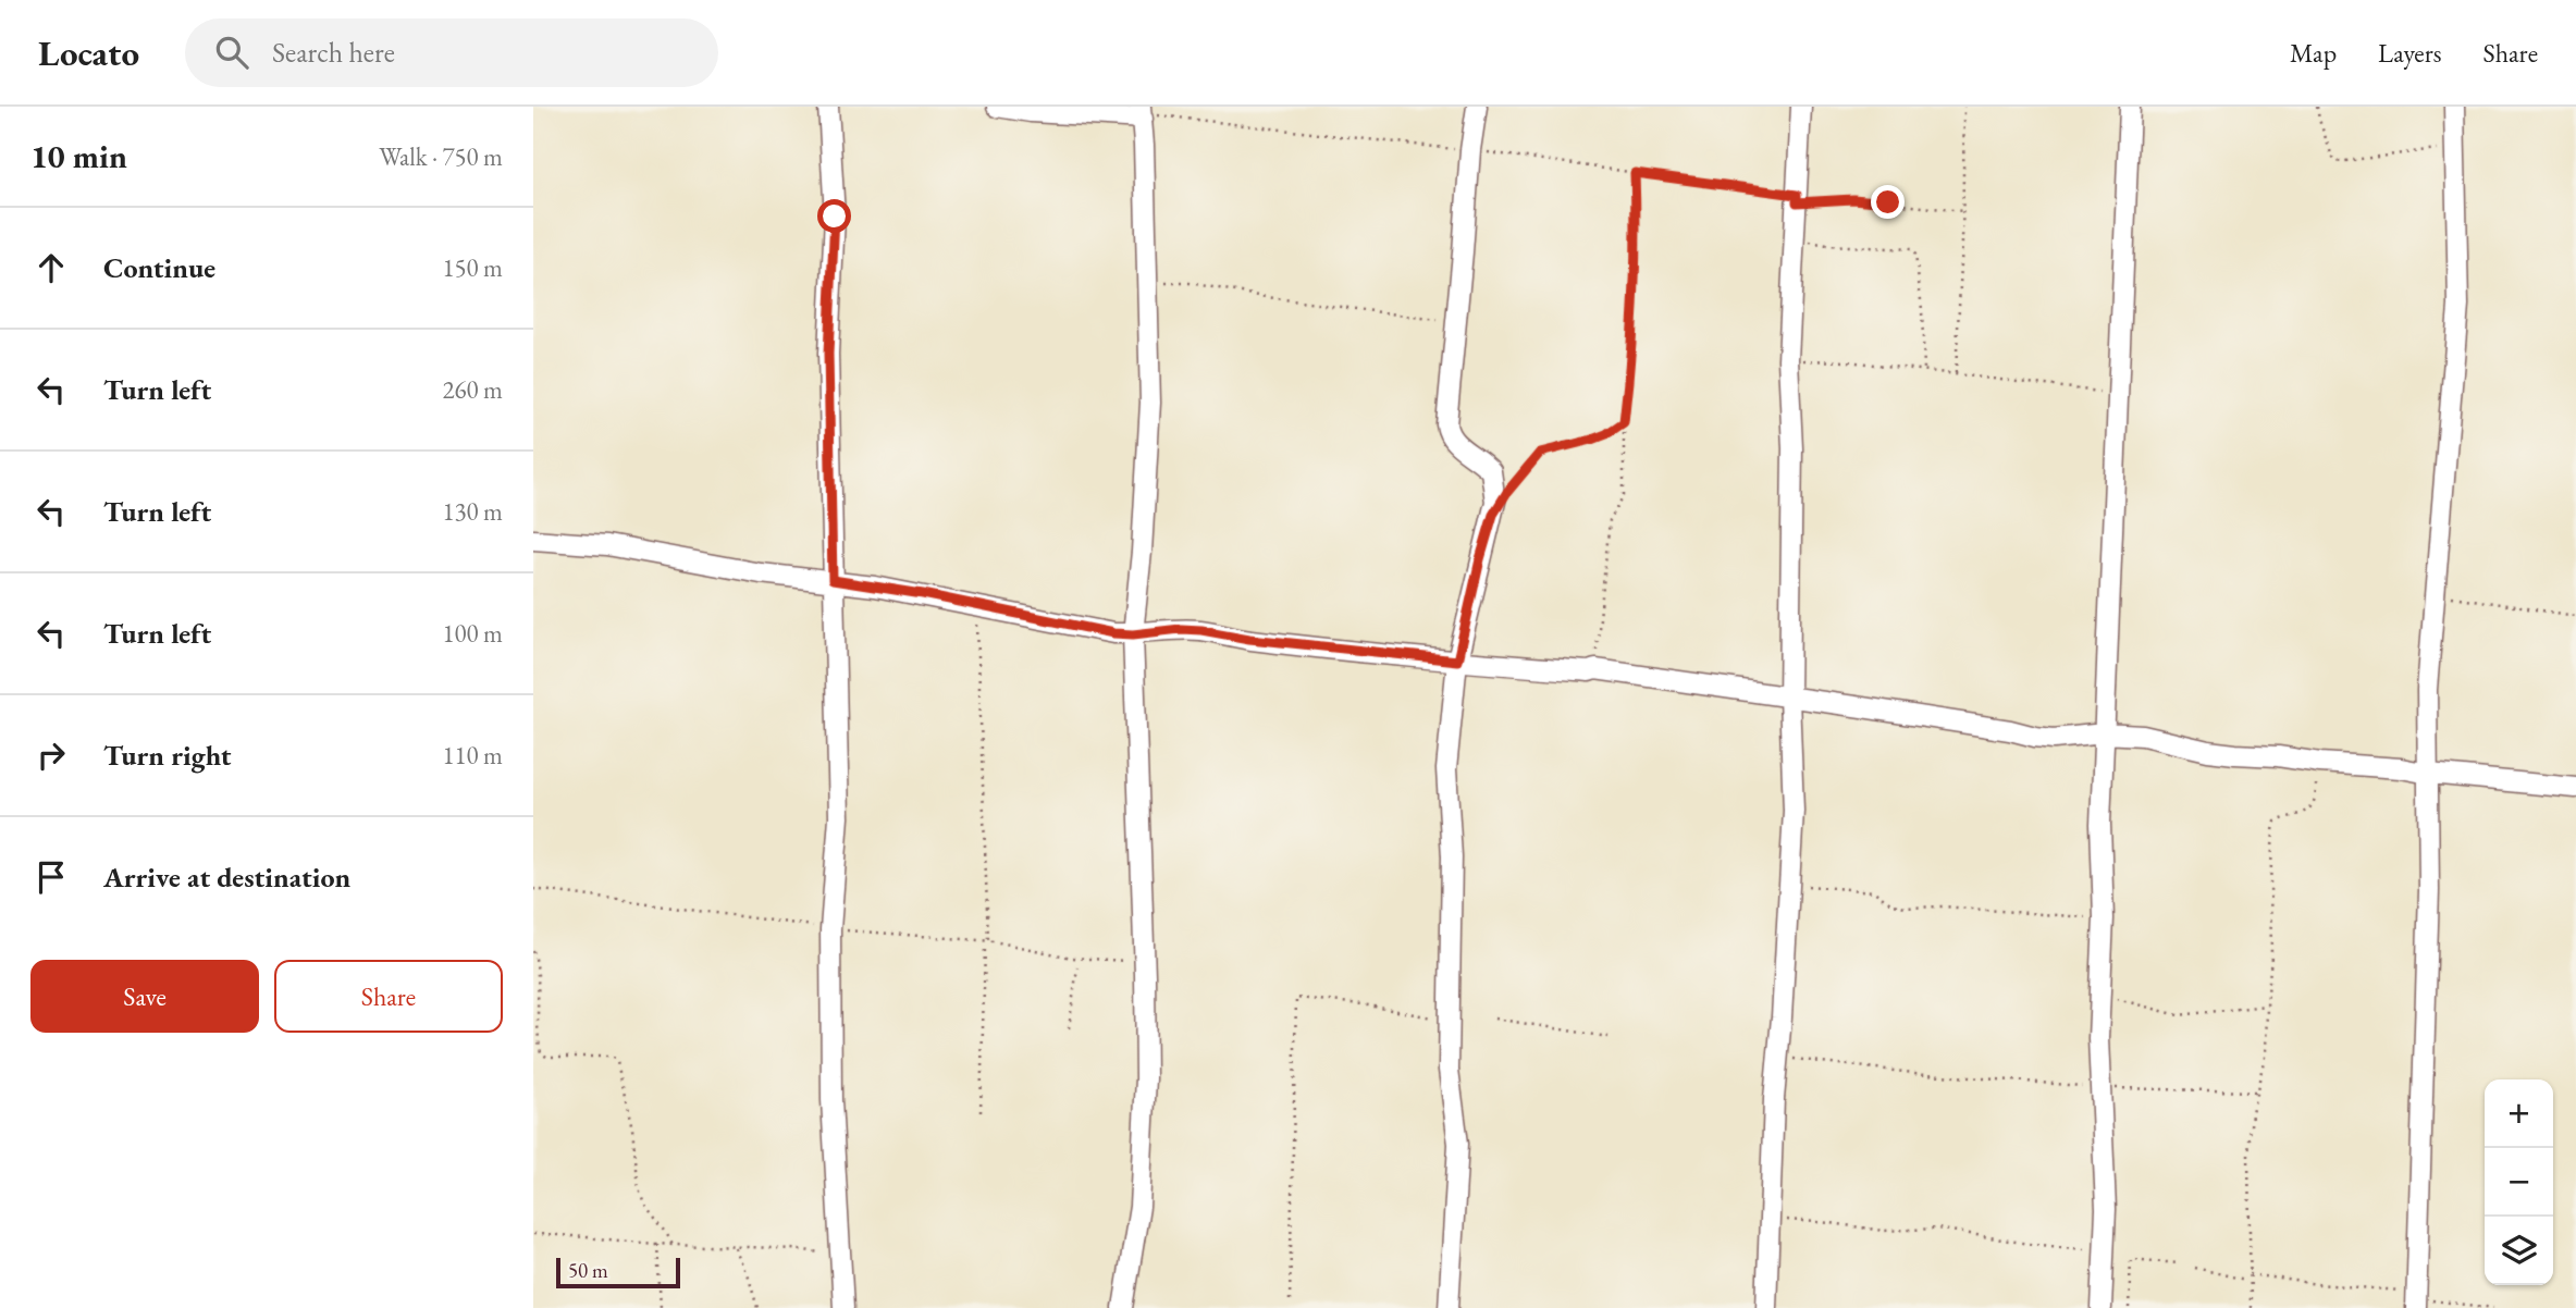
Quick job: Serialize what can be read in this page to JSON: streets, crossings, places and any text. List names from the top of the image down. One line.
{"scale_bar":"50 m","page":{"header":"Locato","search":"Search here","nav":["Map","Layers","Share"],"heading":["10 min","Walk · 750 m"],"list":[["Continue","150 m"],["Turn left","260 m"],["Turn left","130 m"],["Turn left","100 m"],["Turn right","110 m"],"Arrive at destination"],"buttons":["Save","Share"],"map_buttons":["+","−"],"scale":"50 m"}}
